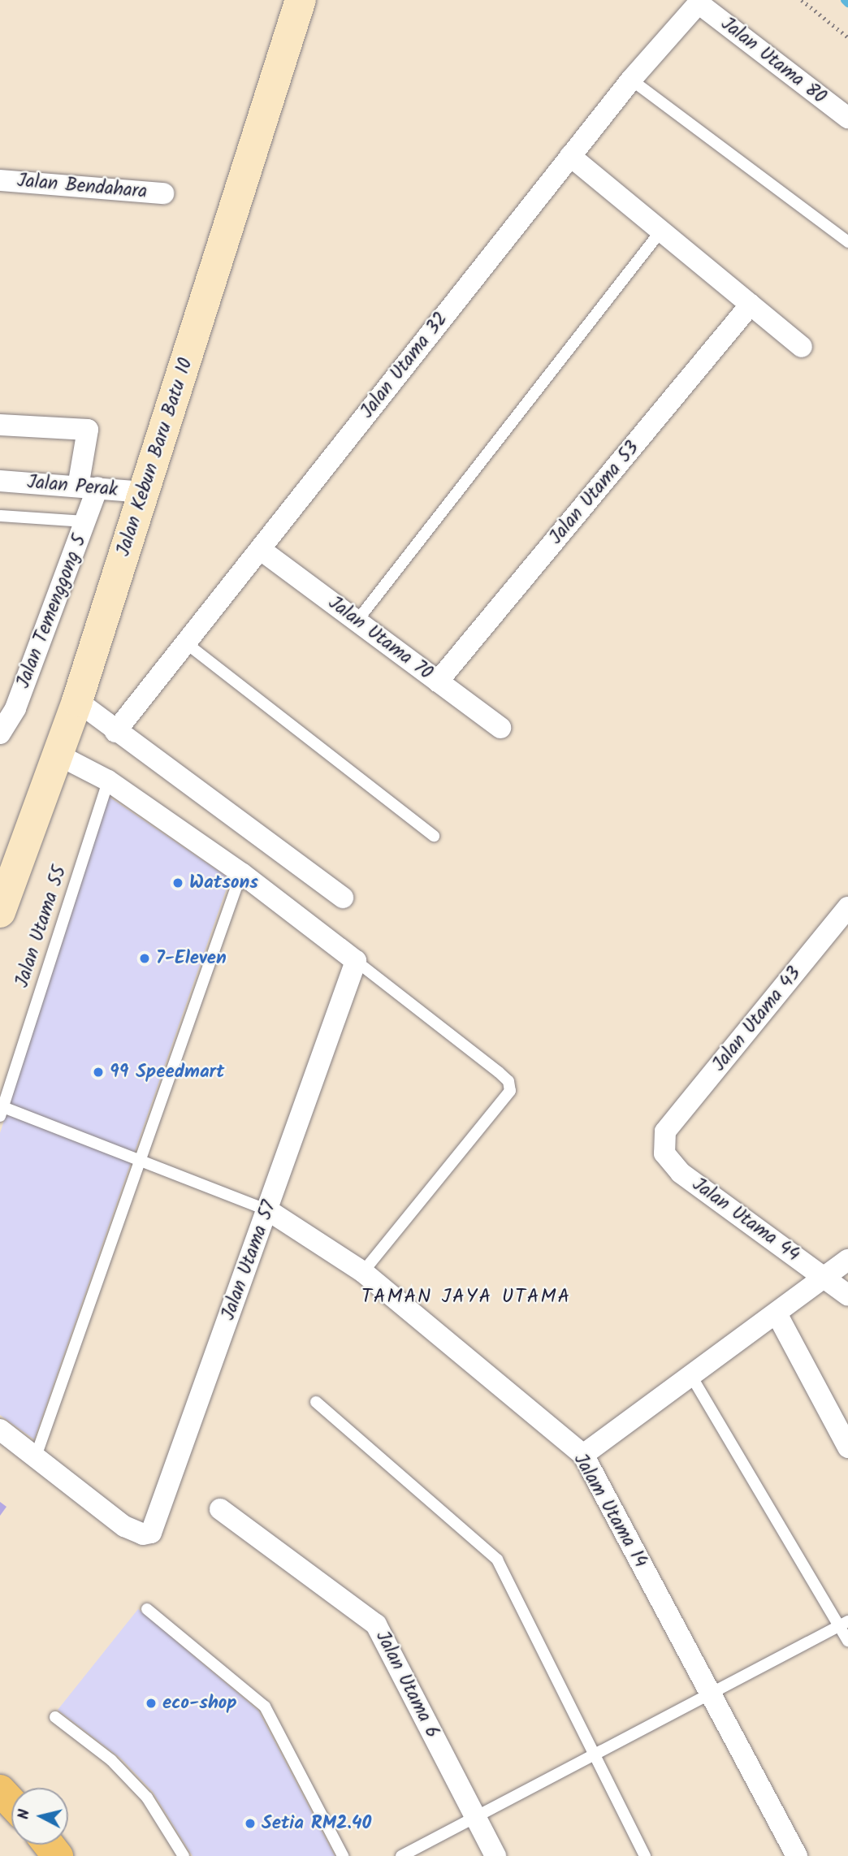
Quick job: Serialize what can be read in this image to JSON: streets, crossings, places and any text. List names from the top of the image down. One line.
{"streets":{"street":["Jalan Utama 80","Jalan Bendahara","Jalan Utama 32","Jalan Kebun Baru Batu 10","Jalan Perak","Jalan Utama 53","Jalan Temenggong 5","Jalan Utama 70","Jalan Utama 43","Jalan Utama 44","Jalan Utama 57","Jalam Utama 14","Jalan Utama 6"],"lane":["Jalan Utama 55"]},"crossings":[["Jalan Utama 80","Jalan Utama 32"],["Jalan Utama 32","Jalan Utama 70"],["Jalan Kebun Baru Batu 10","Jalan Perak"],["Jalan Perak","Jalan Temenggong 5"],["Jalan Utama 53","Jalan Utama 70"],["Jalan Utama 43","Jalan Utama 44"],["Jalan Utama 57","Jalam Utama 14"]],"districts":["TAMAN JAYA UTAMA"],"places":["Watsons","7-Eleven","99 Speedmart","eco-shop","Setia RM2.40"],"north":"left"}
